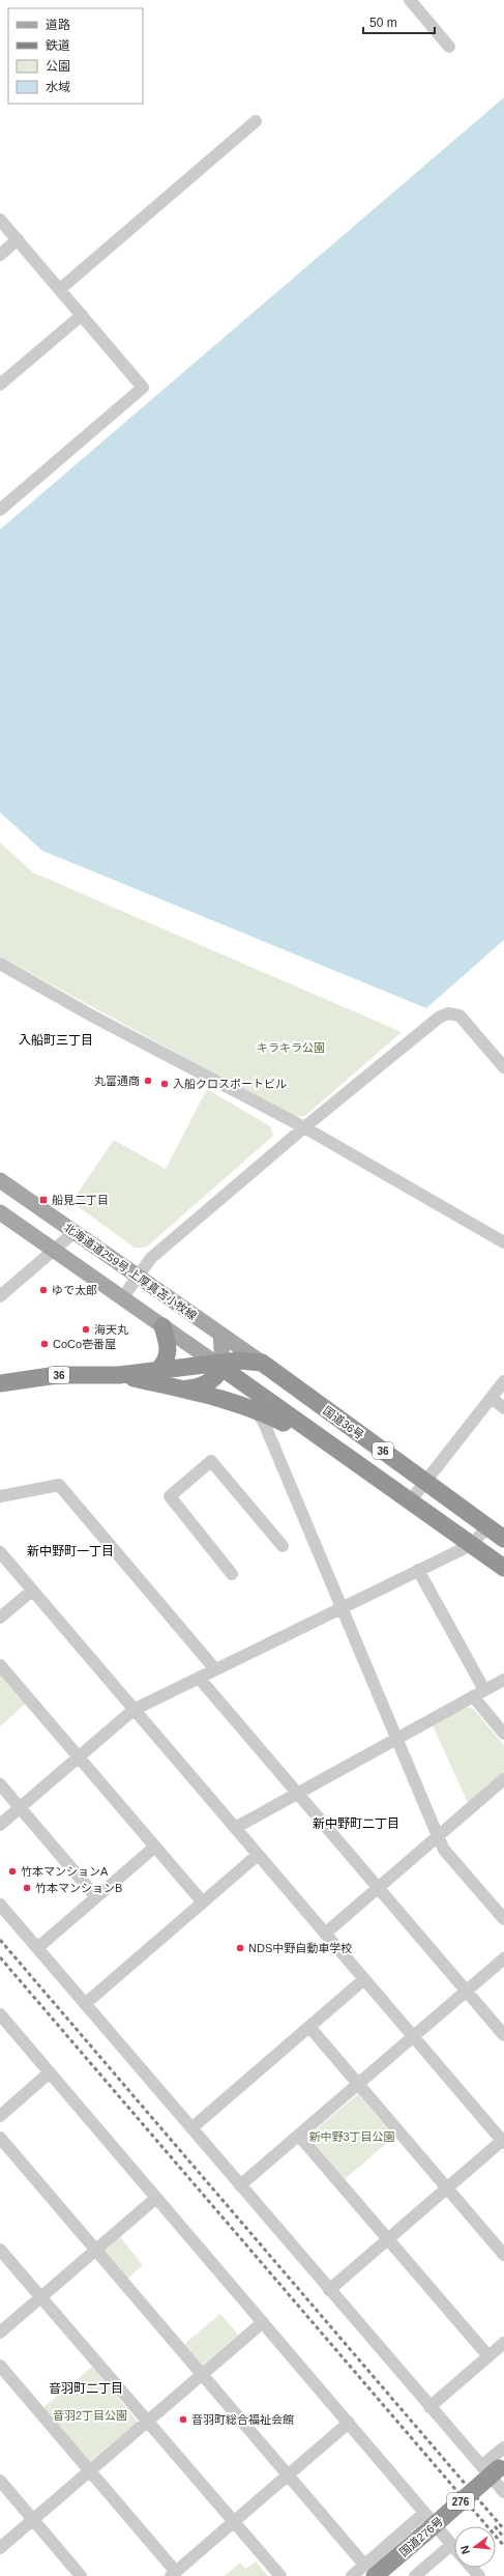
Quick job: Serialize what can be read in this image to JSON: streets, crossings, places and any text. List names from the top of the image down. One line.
{"streets":{"highway":["36","国道36号","276","国道276号"],"main road":["北海道道259号 上厚真苫小牧線"]},"crossings":[["北海道道259号 上厚真苫小牧線","36"],["北海道道259号 上厚真苫小牧線","国道36号"],["36","国道36号"]],"districts":["入船町三丁目","新中野町一丁目","新中野町二丁目","音羽町二丁目"],"parks":["キラキラ公園","新中野3丁目公園","音羽2丁目公園"],"places":{"other":["丸富通商","入船クロスポートビル","ゆで太郎","海天丸","CoCo壱番屋","竹本マンションA","竹本マンションB","NDS中野自動車学校","音羽町総合福祉会館"],"transit":["船見二丁目"]},"legend":["道路","鉄道","公園","水域"],"scale_bar":"50 m","north":"left"}
